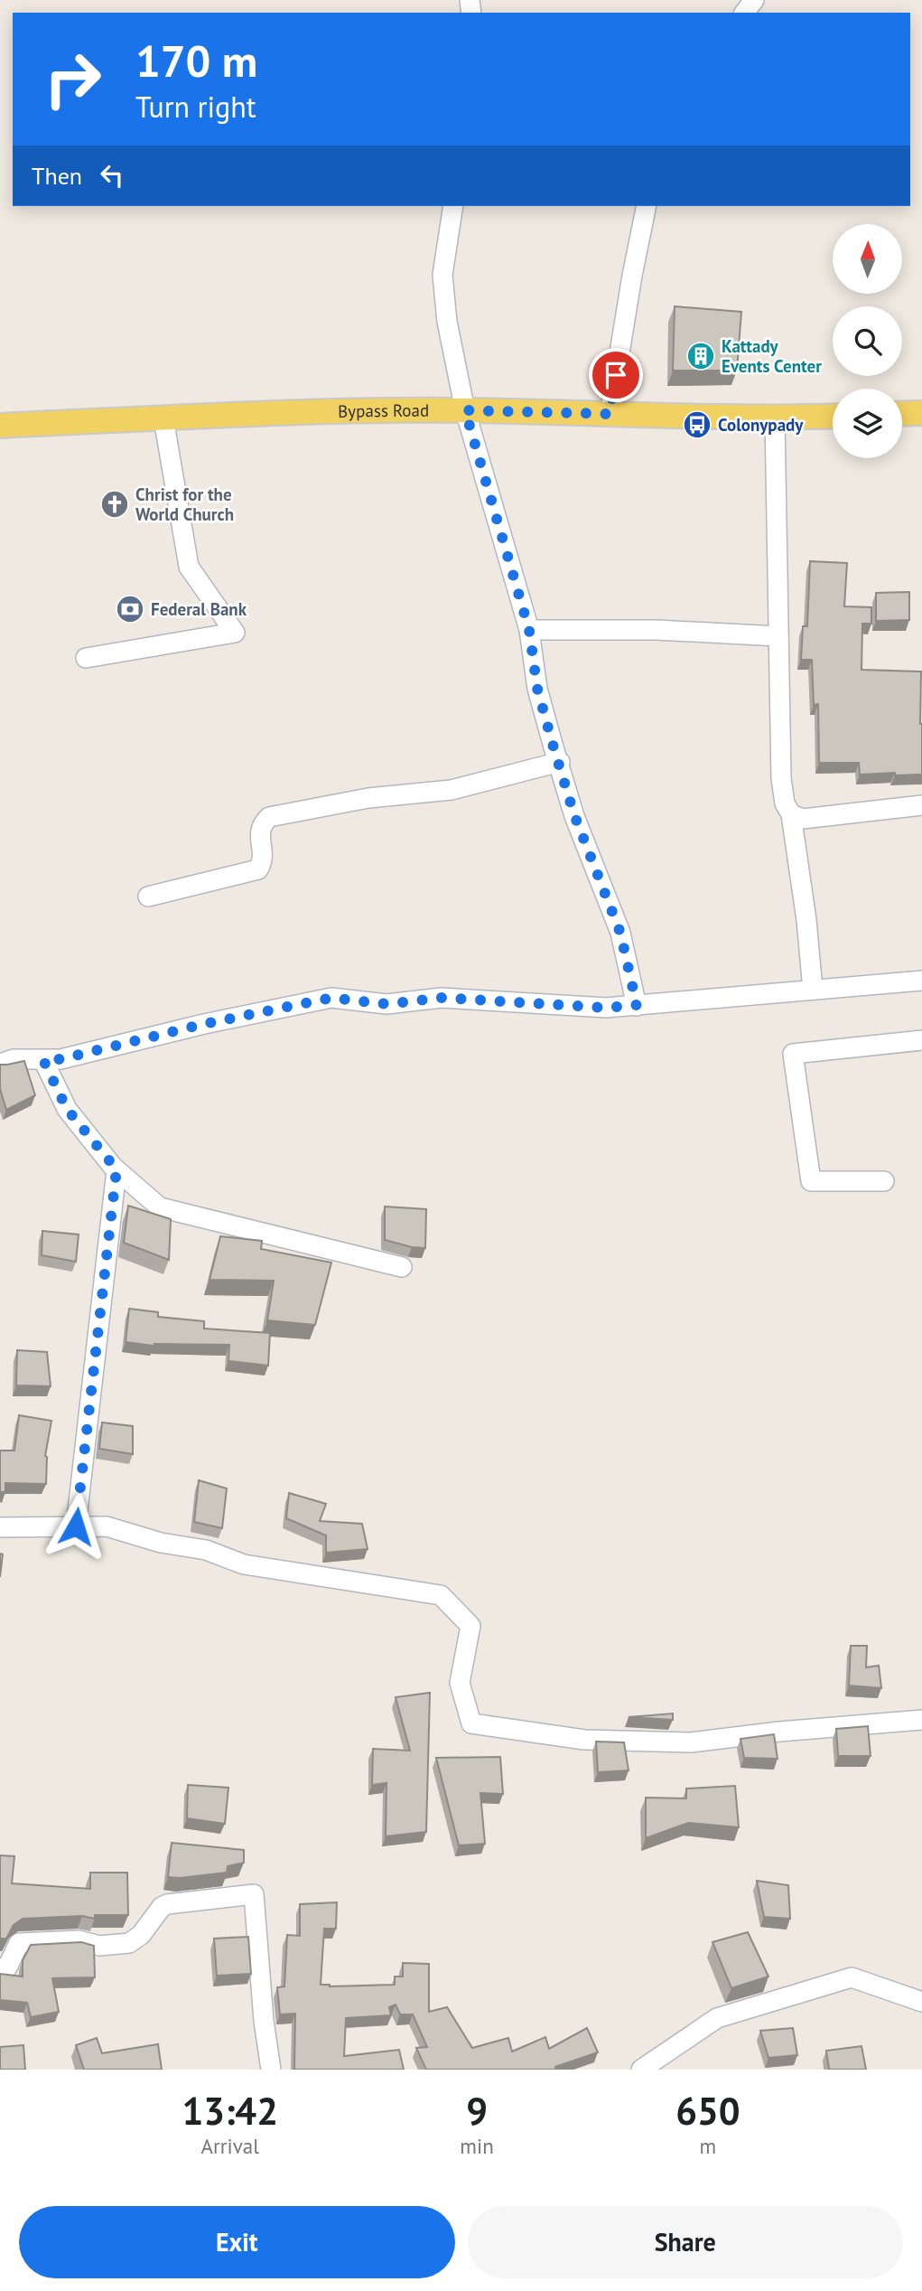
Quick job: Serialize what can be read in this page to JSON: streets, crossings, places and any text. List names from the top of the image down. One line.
{"streets":{"main road":["Bypass Road"]},"places":{"building":["Kattady Events Center"],"bus stop":["Colonypady"],"church":["Christ for the World Church"],"bank":["Federal Bank"]},"north":"top","page":{"turn":["170 m","Turn right"],"then":"Then","eta":["13:42","Arrival","9","min","650","m"],"buttons":["Exit","Share"]}}
